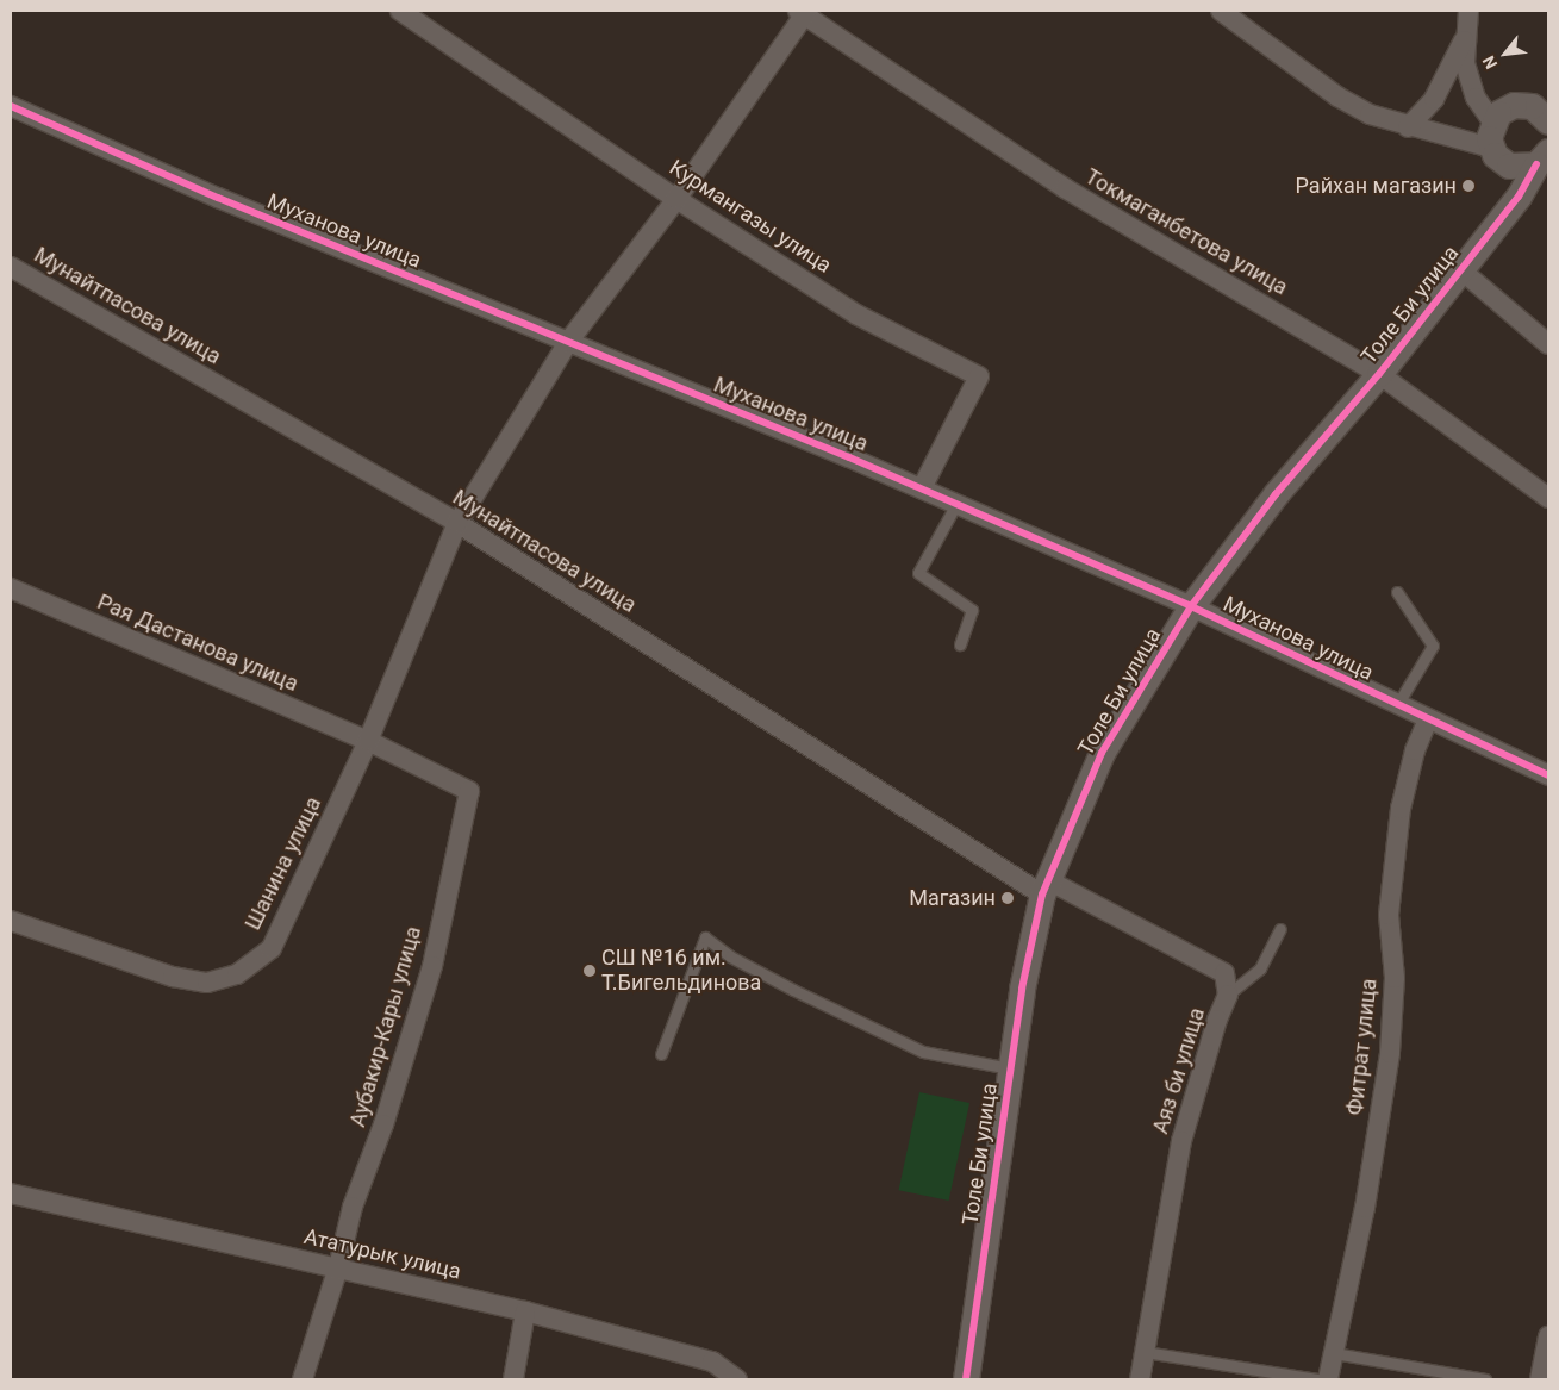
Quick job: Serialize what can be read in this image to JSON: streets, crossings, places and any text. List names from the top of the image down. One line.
{"streets":{"street":["Курмангазы улица","Муханова улица","Токмаганбетова улица","Толе Би улица","Мунайтпасова улица","Рая Дастанова улица","Шанина улица","Аубакир-Кары улица","Фитрат улица","Аяз би улица","Ататурык улица"]},"crossings":[["Курмангазы улица","Муханова улица"],["Курмангазы улица","Шанина улица"],["Муханова улица","Толе Би улица"],["Муханова улица","Шанина улица"],["Муханова улица","Фитрат улица"],["Токмаганбетова улица","Толе Би улица"],["Токмаганбетова улица","Шанина улица"],["Толе Би улица","Мунайтпасова улица"],["Толе Би улица","Аяз би улица"],["Мунайтпасова улица","Шанина улица"],["Мунайтпасова улица","Аяз би улица"],["Рая Дастанова улица","Шанина улица"],["Рая Дастанова улица","Аубакир-Кары улица"],["Шанина улица","Аубакир-Кары улица"],["Аубакир-Кары улица","Ататурык улица"]],"places":["Райхан магазин","Магазин","СШ №16 им. Т.Бигельдинова"],"north":"bottom left"}
